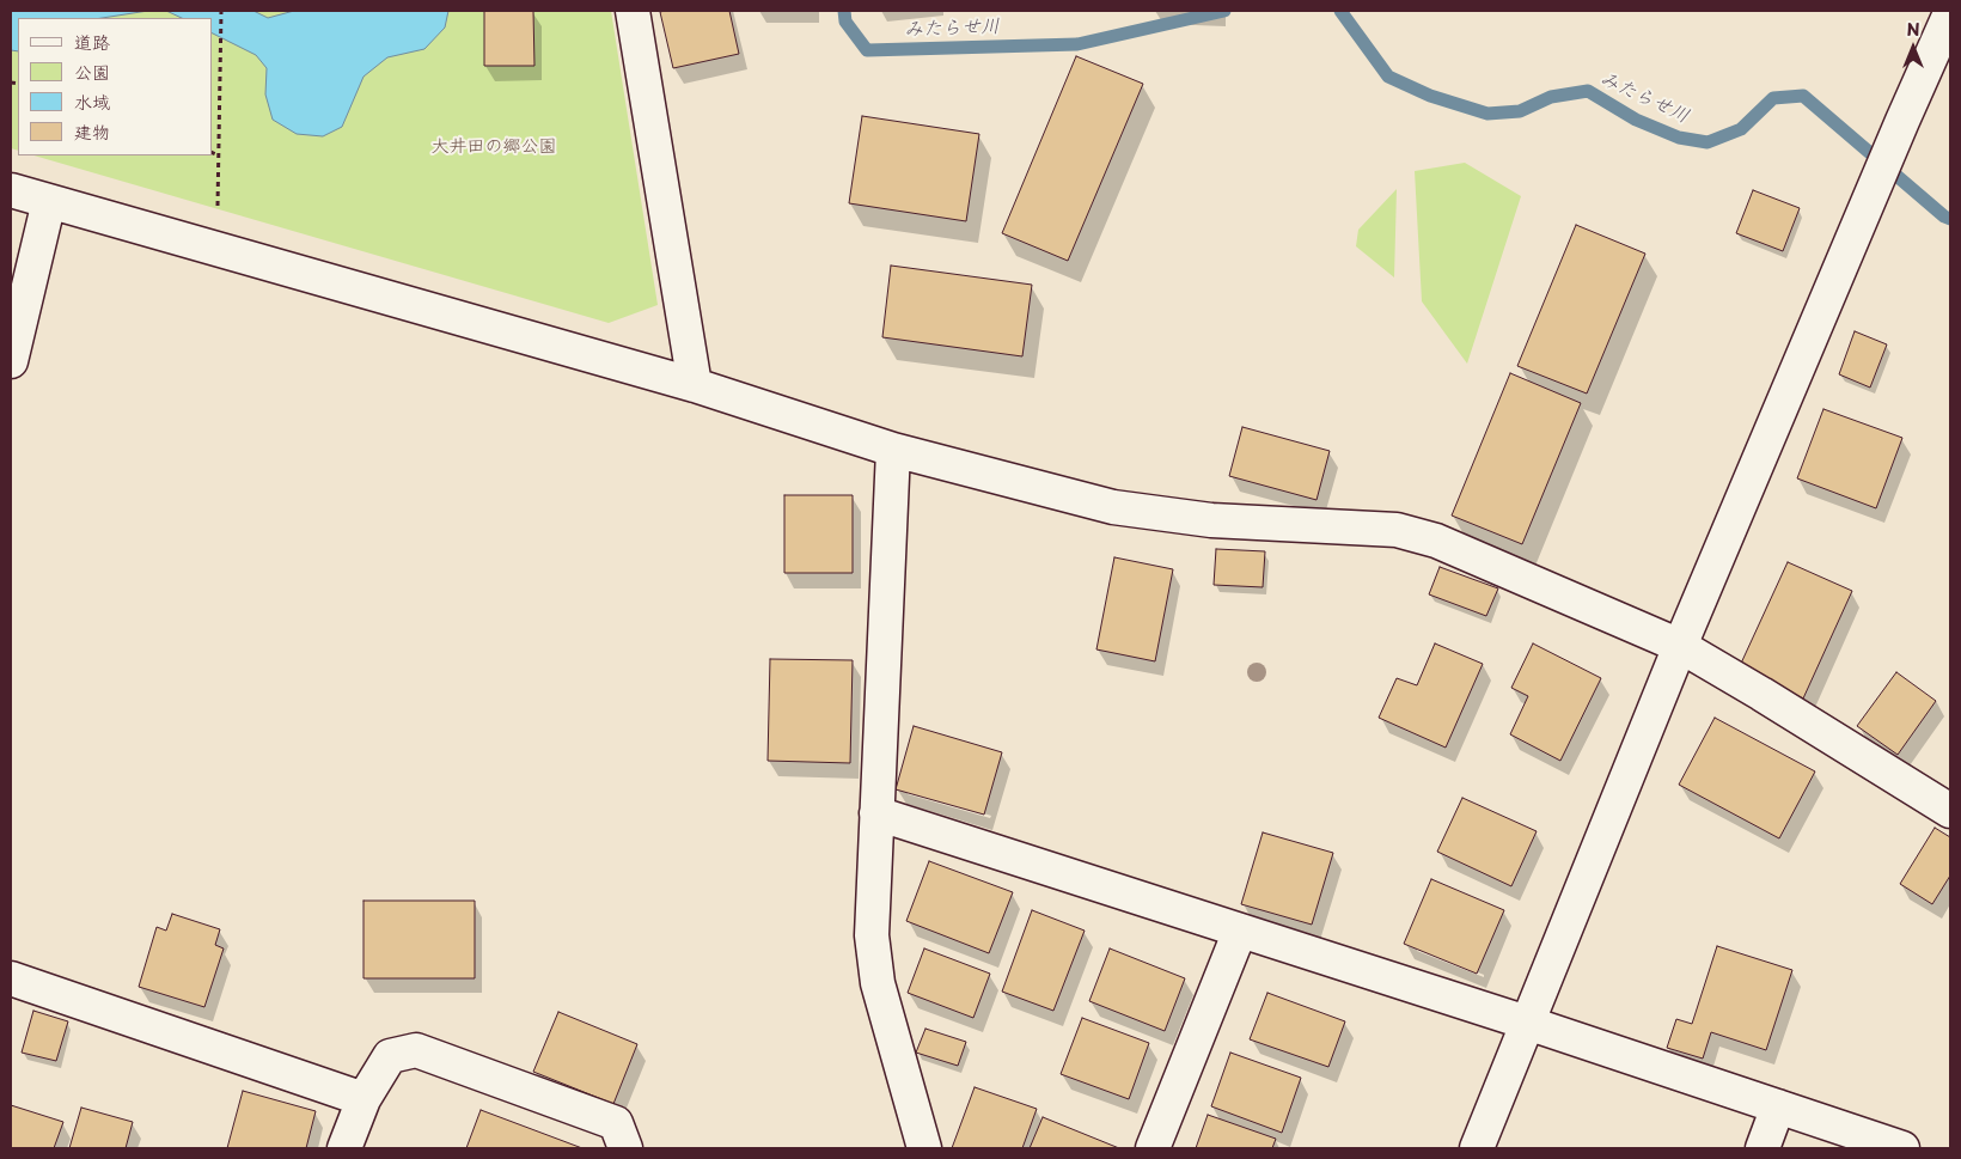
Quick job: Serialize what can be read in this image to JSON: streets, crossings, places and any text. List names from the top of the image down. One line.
{"water":["みたらせ川"],"parks":["大井田の郷公園"],"legend":["道路","公園","水域","建物"],"north":"top"}
